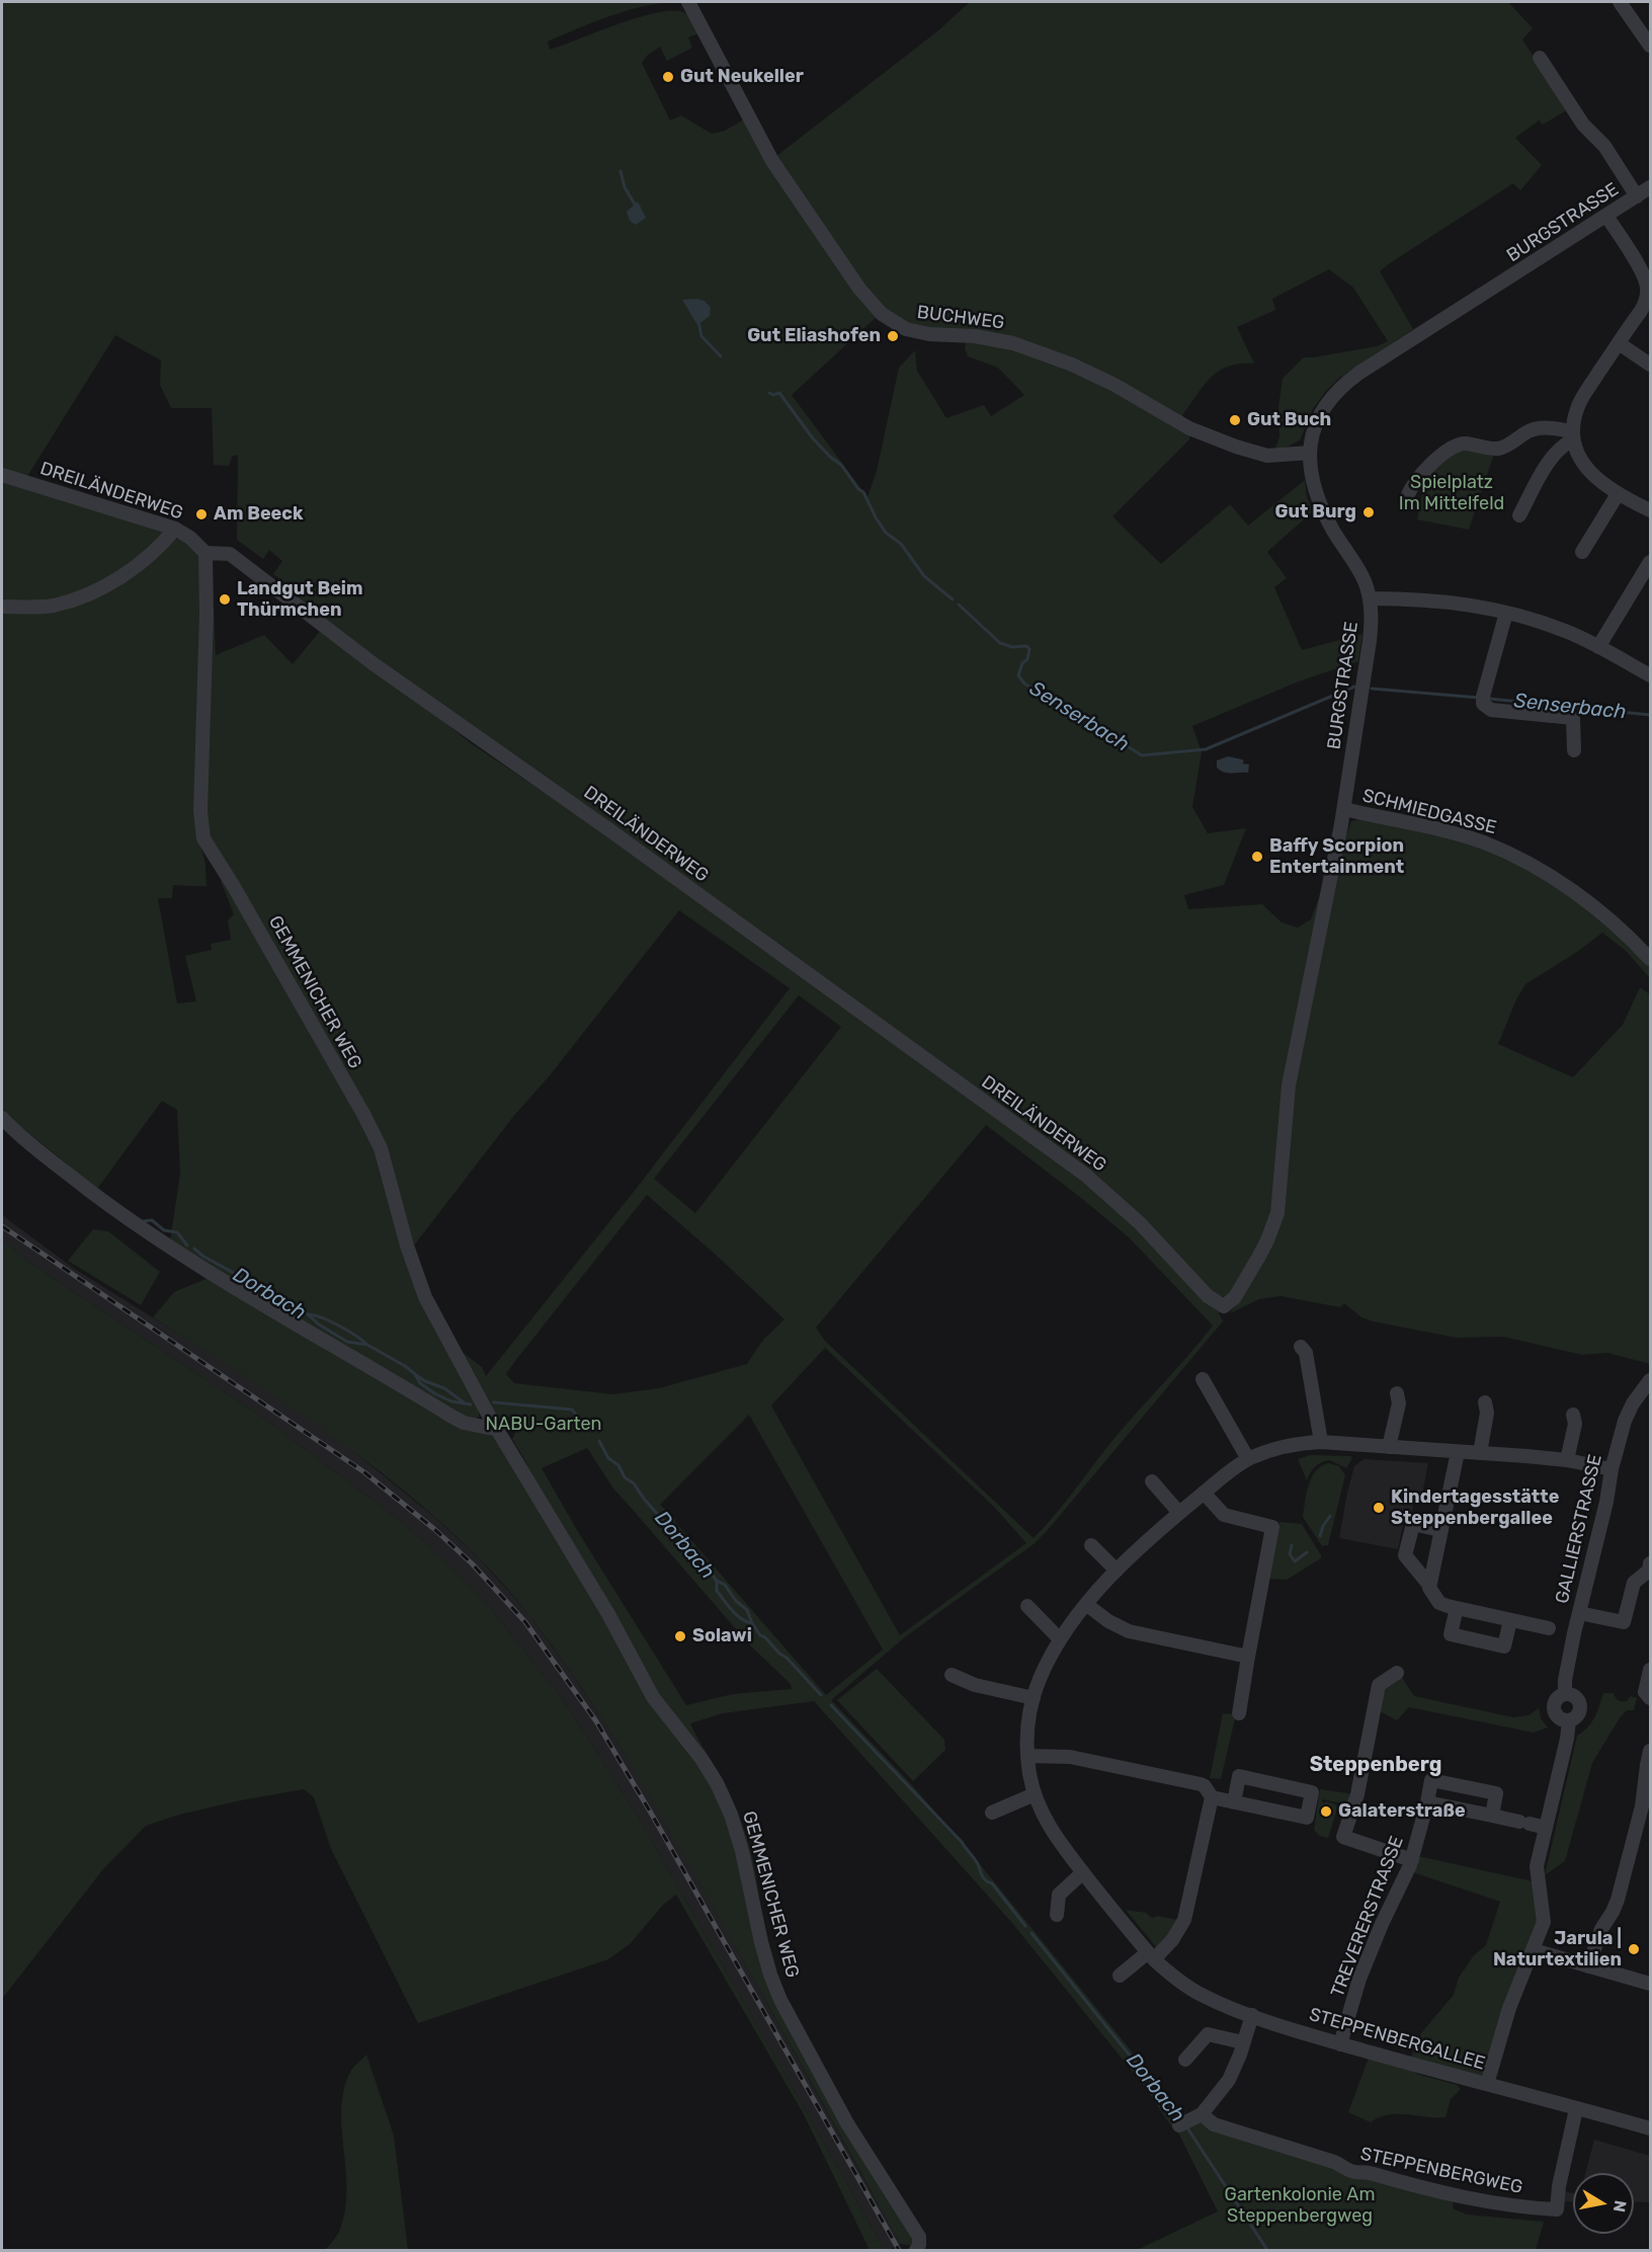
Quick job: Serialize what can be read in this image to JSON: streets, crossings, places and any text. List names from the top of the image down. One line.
{"streets":{"street":["BURGSTRASSE","BUCHWEG","DREILÄNDERWEG","SCHMIEDGASSE","GEMMENICHER WEG","GALLIERSTRASSE","TREVERERSTRASSE","STEPPENBERGALLEE","STEPPENBERGWEG"]},"crossings":[["BURGSTRASSE","BUCHWEG"],["BURGSTRASSE","DREILÄNDERWEG"],["BURGSTRASSE","SCHMIEDGASSE"],["DREILÄNDERWEG","GEMMENICHER WEG"],["GALLIERSTRASSE","STEPPENBERGALLEE"],["TREVERERSTRASSE","STEPPENBERGALLEE"],["STEPPENBERGALLEE","STEPPENBERGWEG"]],"districts":["Steppenberg"],"water":["Senserbach","Dorbach"],"parks":["Spielplatz Im Mittelfeld","NABU-Garten","Gartenkolonie Am Steppenbergweg"],"places":["Gut Neukeller","Gut Eliashofen","Gut Buch","Gut Burg","Am Beeck","Landgut Beim Thürmchen","Baffy Scorpion Entertainment","Kindertagesstätte Steppenbergallee","Solawi","Galaterstraße","Jarula | Naturtextilien"],"north":"right"}
